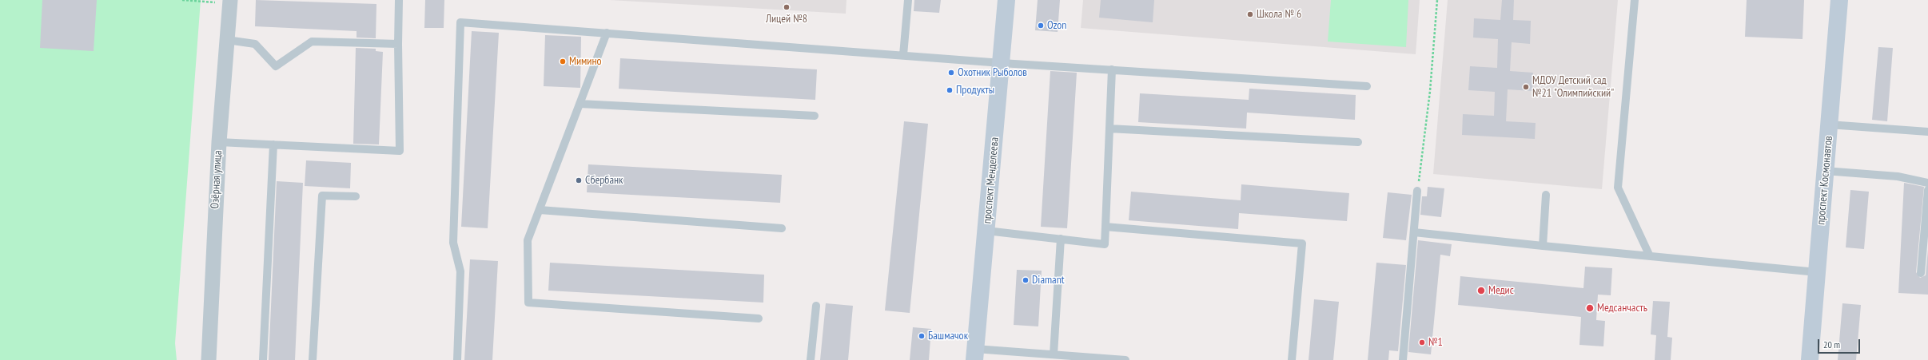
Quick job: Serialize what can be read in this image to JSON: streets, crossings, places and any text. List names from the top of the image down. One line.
{"streets":{"street":["Озёрная улица","проспект Менделеева","проспект Космонавтов"]},"places":["Лицей №8","Школа № 6","Ozon","Мимино","Охотник Рыболов","МДОУ Детский сад №21 \"Олимпийский\"","Продукты","Сбербанк","Diamant","Медис","Медсанчасть","Башмачок","№1"],"scale_bar":"20 m"}
